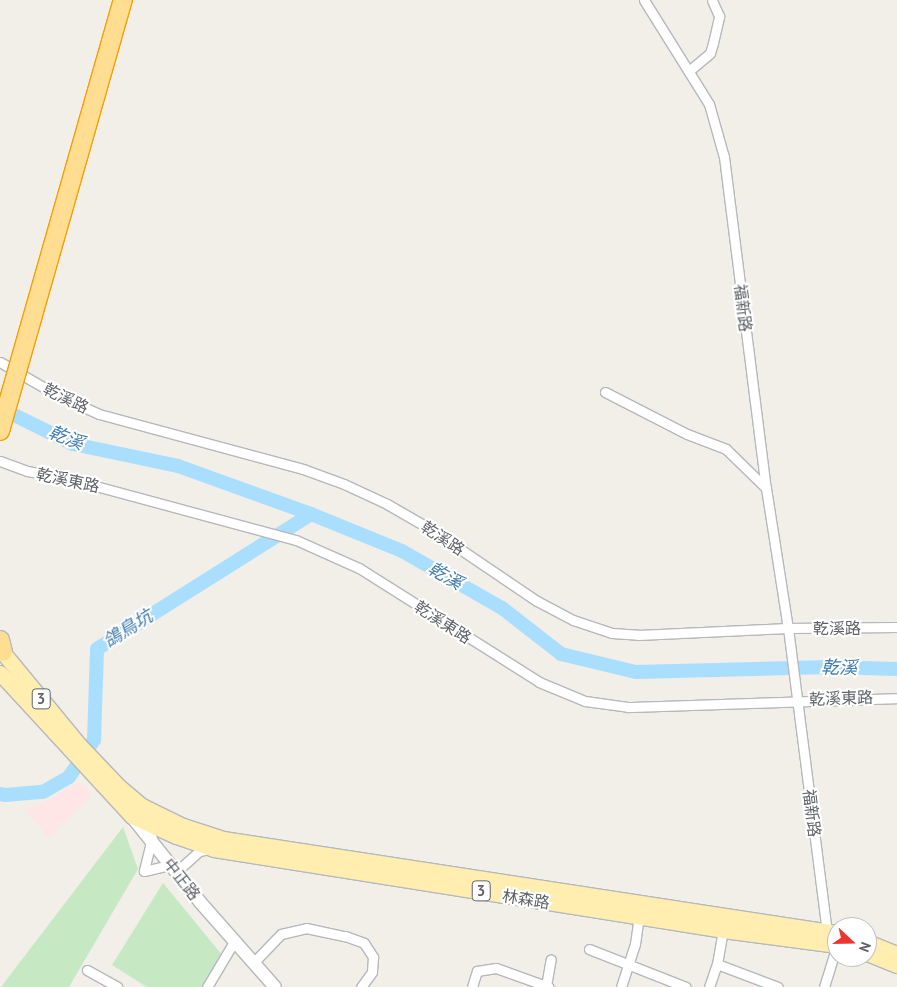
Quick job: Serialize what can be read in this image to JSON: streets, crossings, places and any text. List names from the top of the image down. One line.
{"streets":{"main road":["3","中正路","林森路"],"street":["福新路","乾溪路","乾溪東路"]},"crossings":[["福新路","乾溪路"],["福新路","乾溪東路"],["3","中正路"],["中正路","林森路"]],"water":["乾溪","鴿鳥坑"],"north":"right"}
